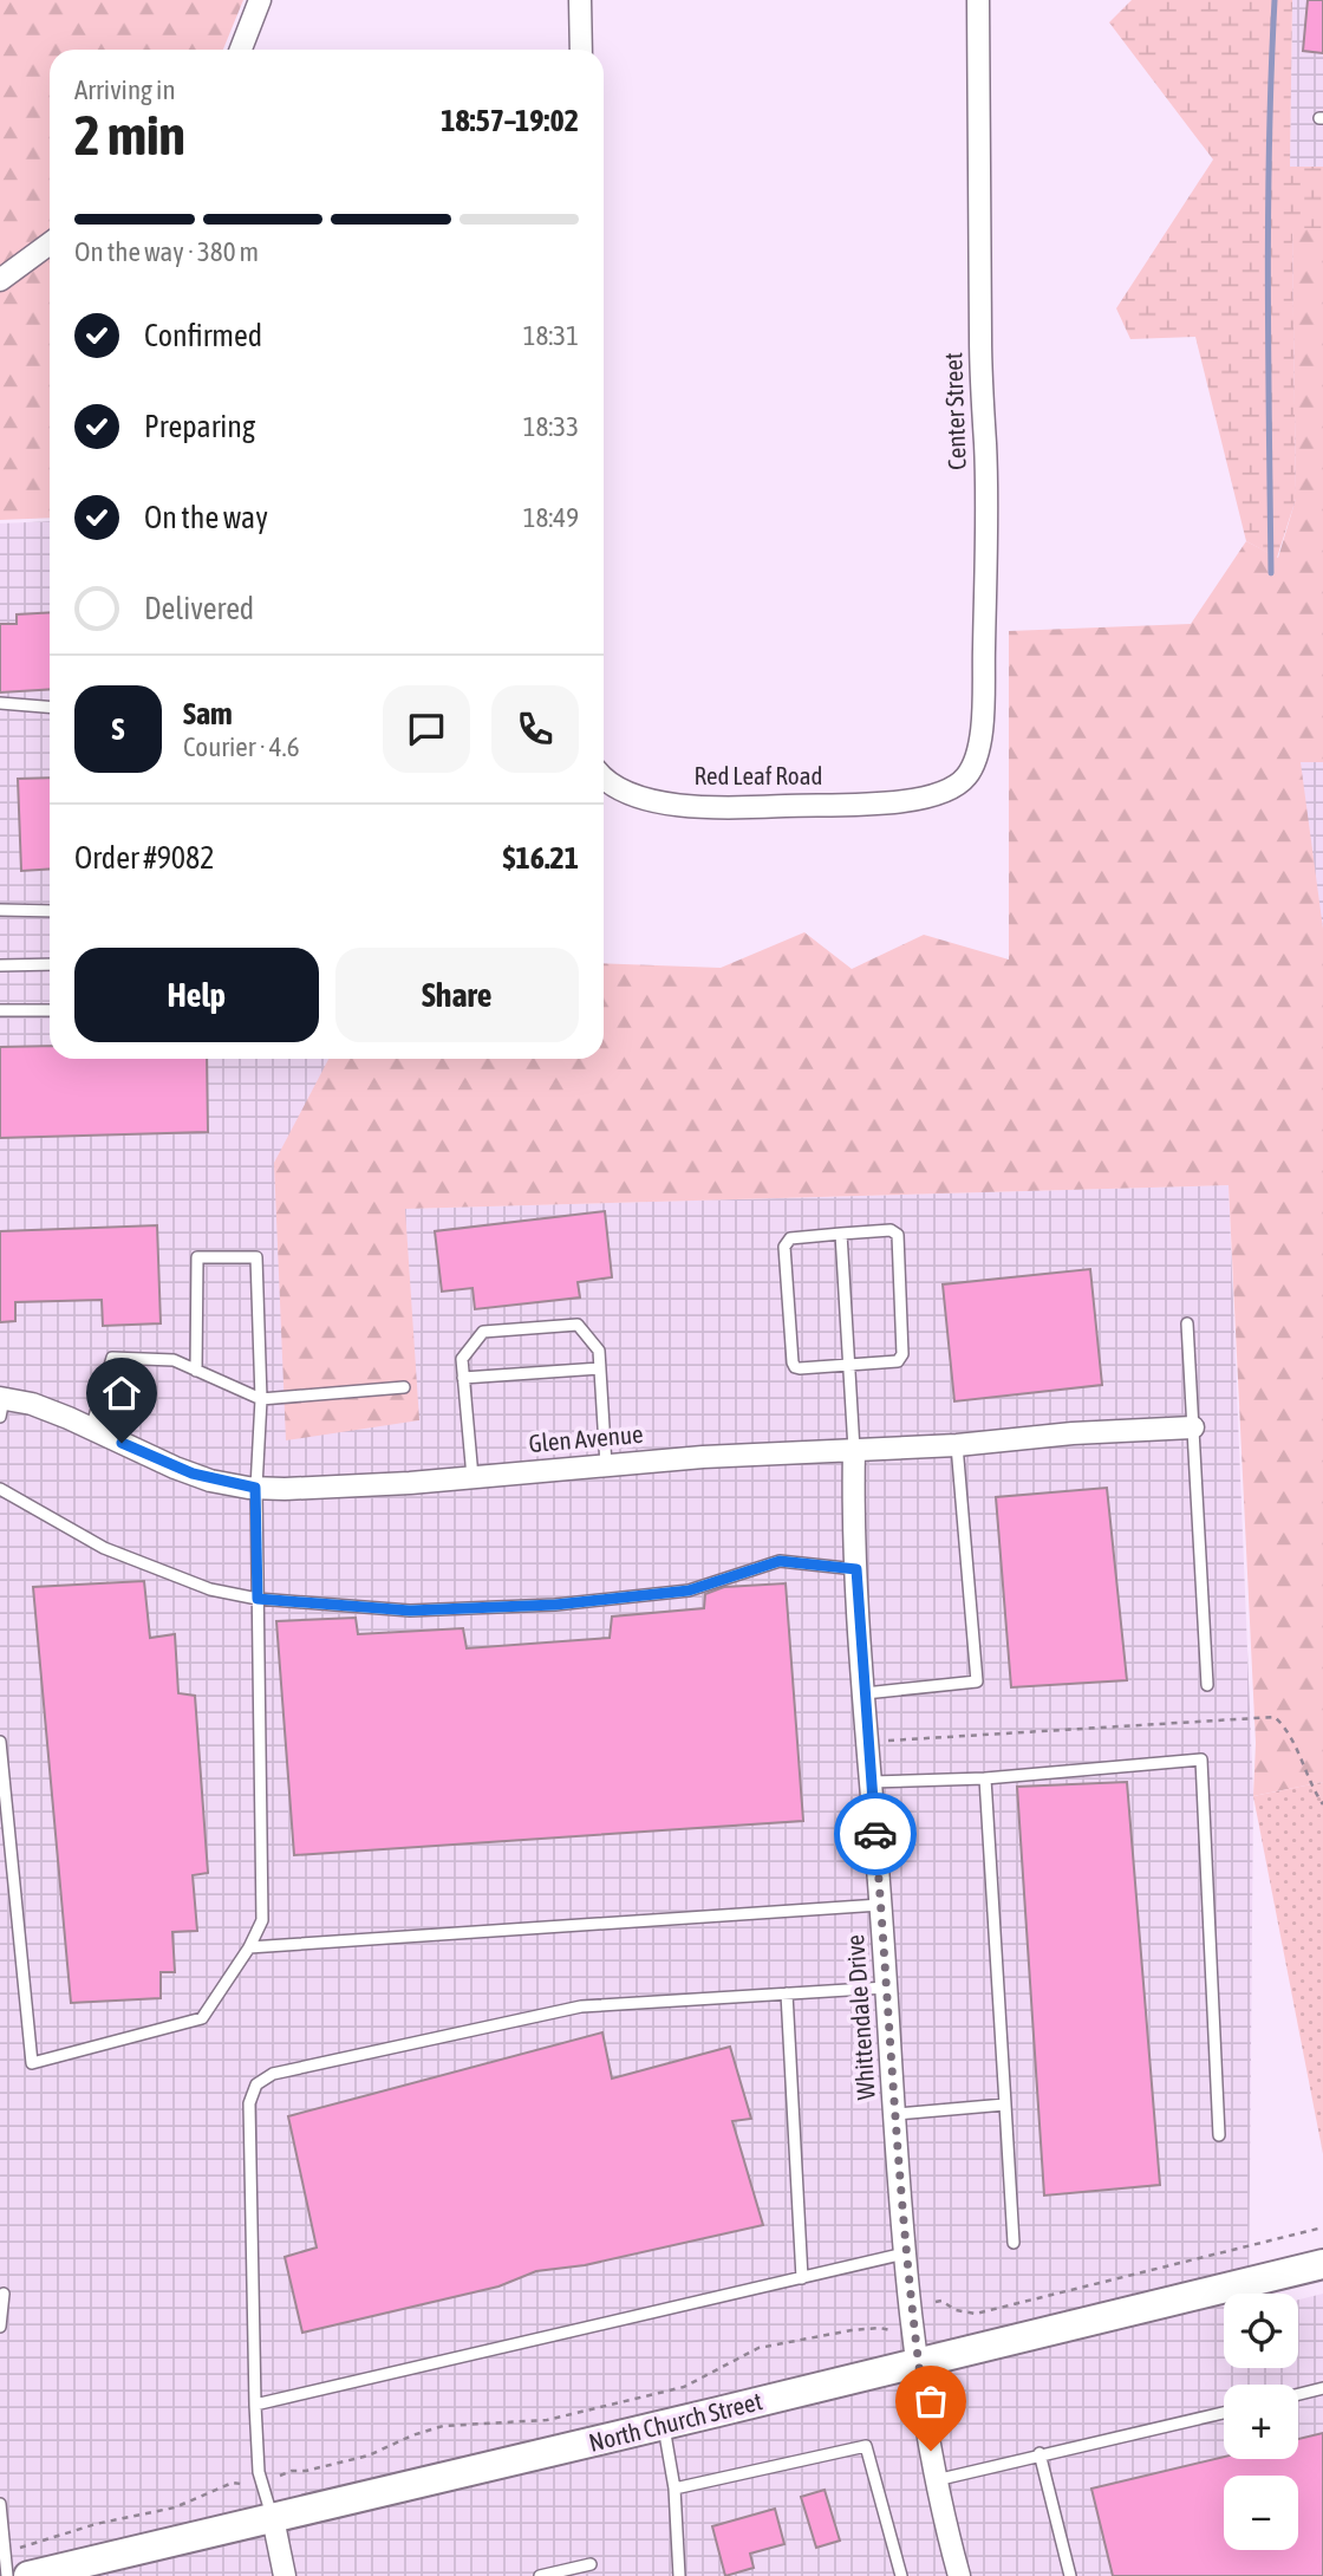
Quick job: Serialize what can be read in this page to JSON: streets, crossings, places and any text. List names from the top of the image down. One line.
{"streets":{"main road":["North Church Street"],"street":["Center Street","Red Leaf Road","Glen Avenue","Whittendale Drive"]},"crossings":[["Center Street","Red Leaf Road"],["Glen Avenue","Whittendale Drive"],["Whittendale Drive","North Church Street"]],"page":{"heading":["2 min","Arriving in","18:57–19:02"],"panel":["Sam","Courier · 4.6","Order #9082","$16.21"],"bar":"On the way · 380 m","list":[["Confirmed","18:31"],["Preparing","18:33"],["On the way","18:49"],"Delivered"],"round":"S","buttons":["Help","Share"],"map_buttons":["+","−"]}}
